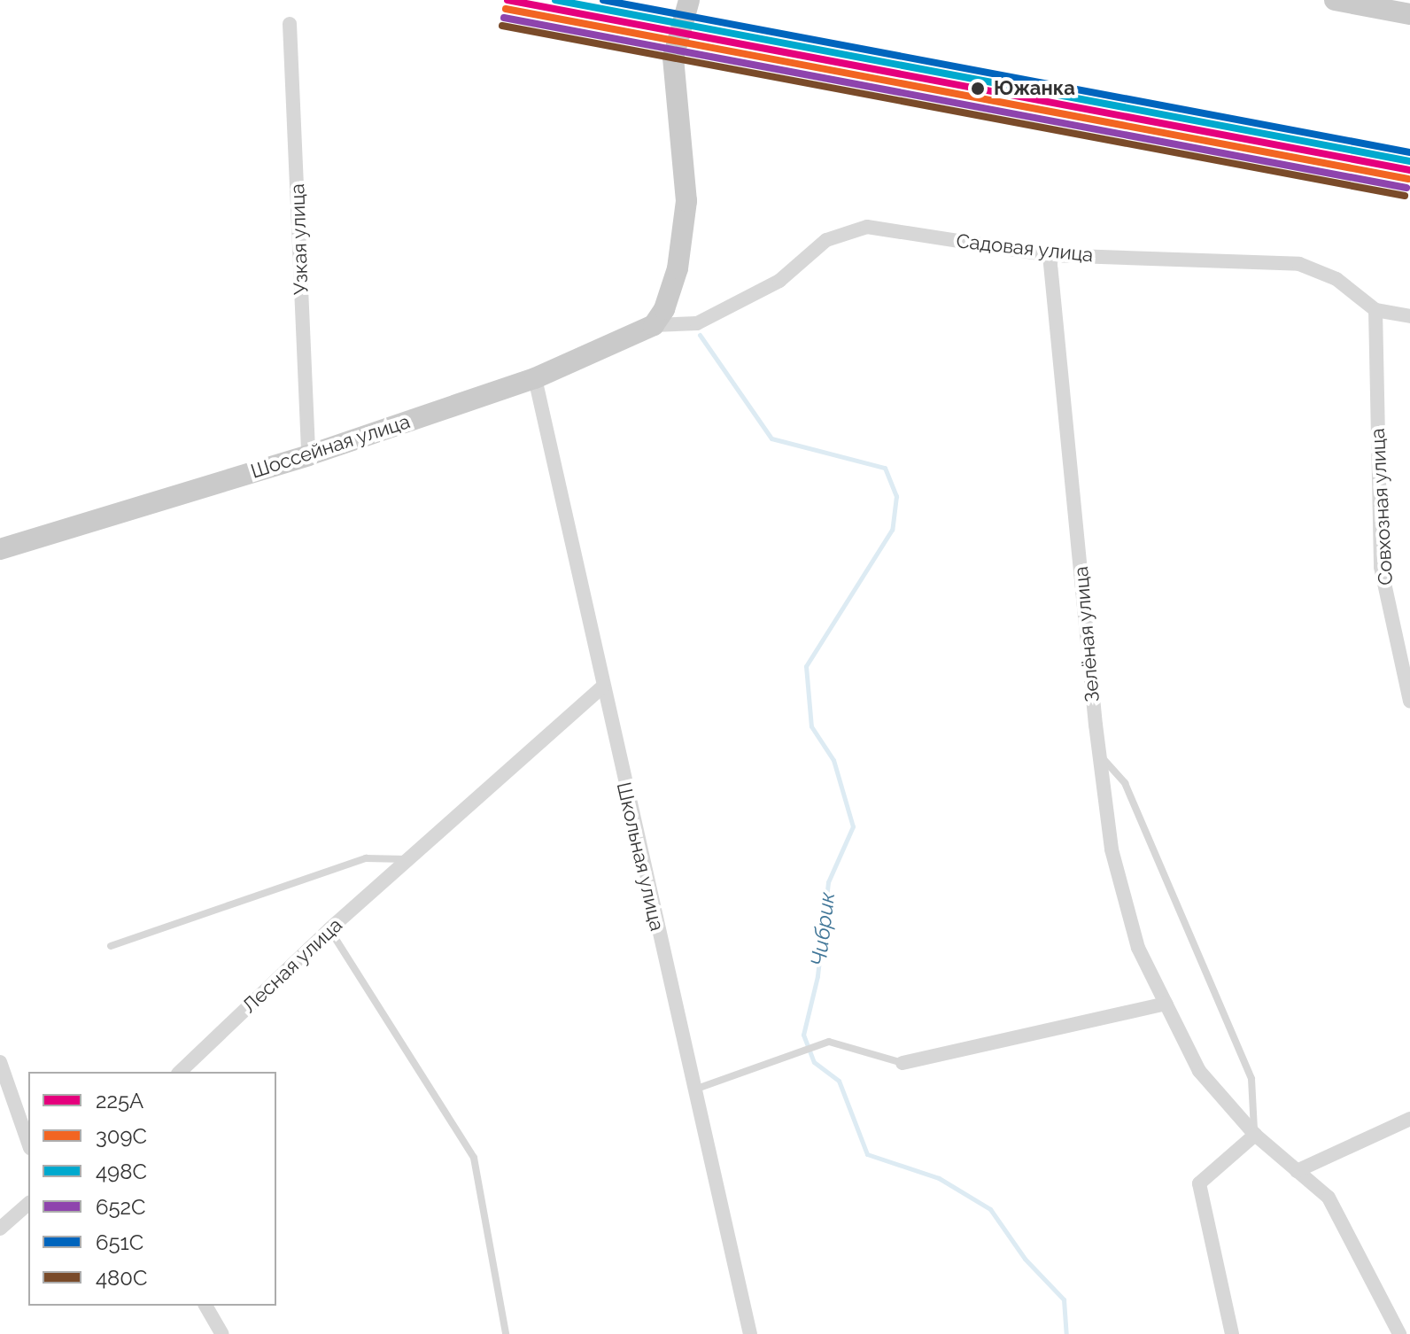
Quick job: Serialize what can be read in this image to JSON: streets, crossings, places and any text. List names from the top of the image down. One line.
{"streets":{"main road":["Шоссейная улица"],"street":["Узкая улица","Садовая улица","Совхозная улица","Зелёная улица","Школьная улица","Лесная улица"]},"crossings":[["Узкая улица","Шоссейная улица"],["Садовая улица","Шоссейная улица"],["Садовая улица","Совхозная улица"],["Садовая улица","Зелёная улица"],["Шоссейная улица","Школьная улица"],["Школьная улица","Лесная улица"]],"water":["Чибрик"],"places":["Южанка"],"lines":["transit line 225А","transit line 498С","transit line 651С","transit line 309С","transit line 652С","transit line 480С"],"legend":["225А","309С","498С","652С","651С","480С"]}
